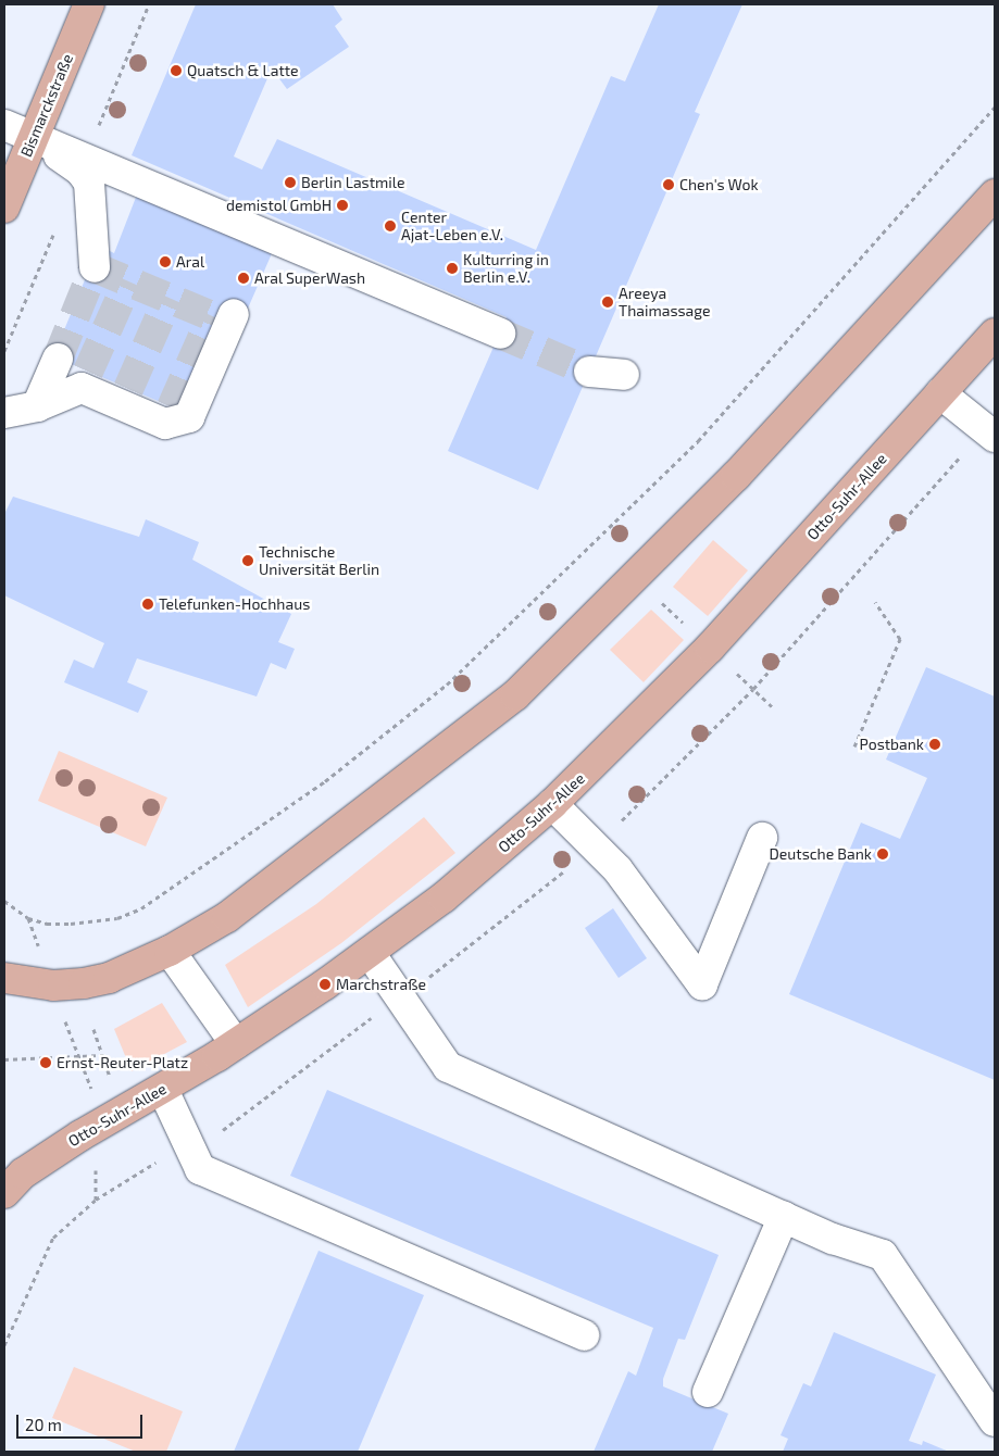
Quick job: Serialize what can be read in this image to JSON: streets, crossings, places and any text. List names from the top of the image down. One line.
{"streets":{"main road":["Bismarckstraße","Otto-Suhr-Allee"]},"places":["Quatsch & Latte","Berlin Lastmile","Chen's Wok","demistol GmbH","Center Ajat-Leben e.V.","Aral","Kulturring in Berlin e.V.","Aral SuperWash","Areeya Thaimassage","Technische Universität Berlin","Telefunken-Hochhaus","Postbank","Deutsche Bank","Marchstraße","Ernst-Reuter-Platz"],"scale_bar":"20 m"}
